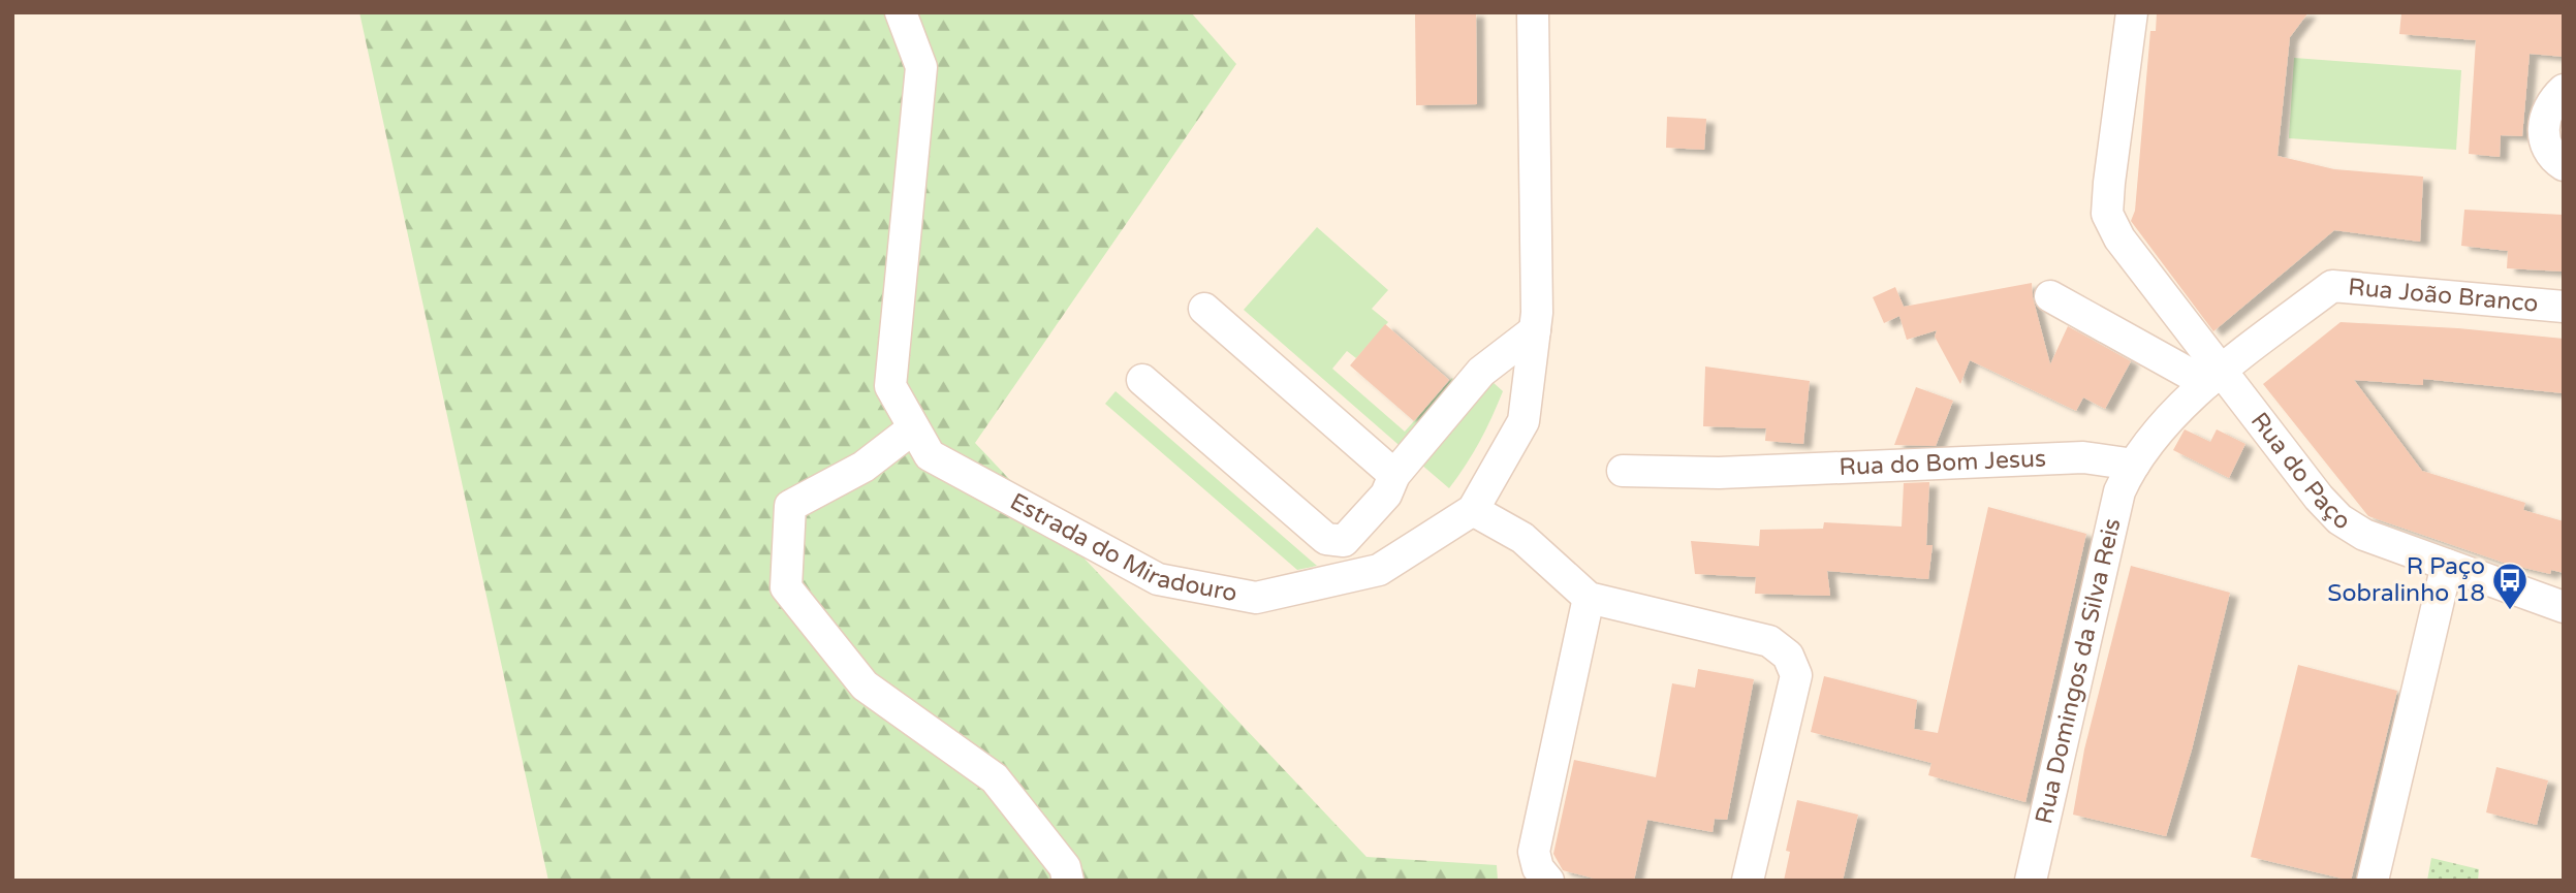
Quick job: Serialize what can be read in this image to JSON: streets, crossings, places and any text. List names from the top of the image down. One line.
{"streets":{"street":["Rua João Branco","Rua do Bom Jesus","Rua do Paço","Estrada do Miradouro","Rua Domingos da Silva Reis"]},"crossings":[["Rua João Branco","Rua do Paço"],["Rua do Bom Jesus","Rua Domingos da Silva Reis"]],"places":{"bus stop":["R Paço Sobralinho 18"]}}
